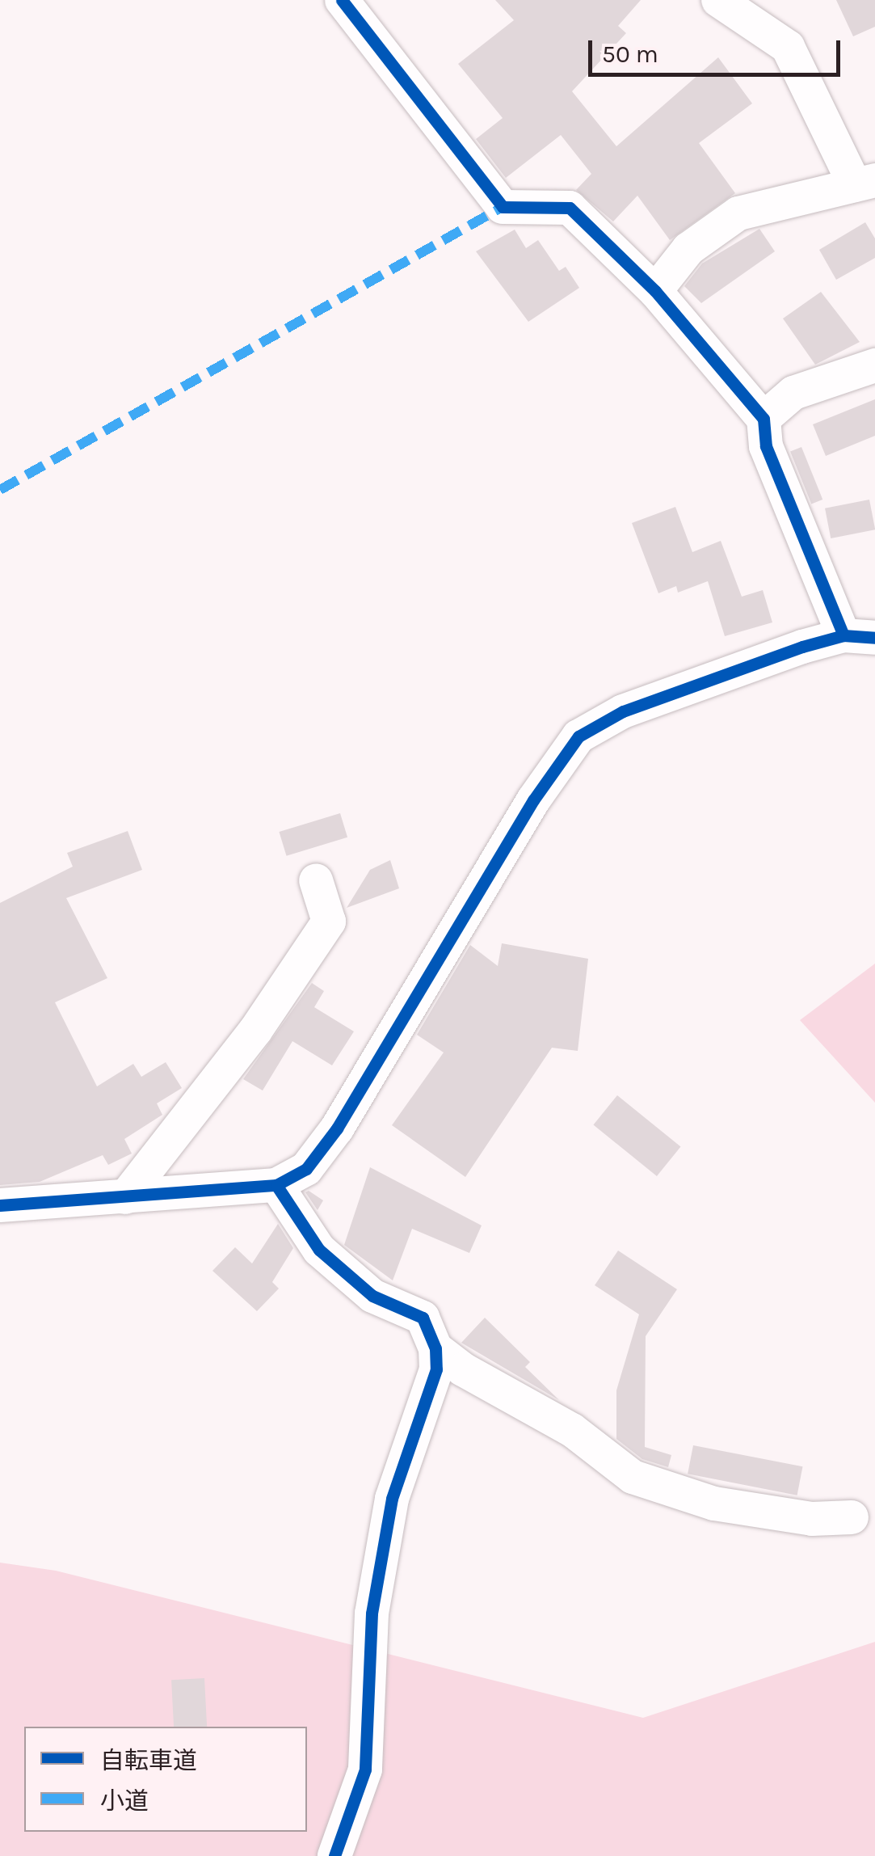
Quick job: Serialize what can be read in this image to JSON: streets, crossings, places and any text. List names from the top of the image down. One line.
{"legend":["自転車道","小道"],"scale_bar":"50 m"}
